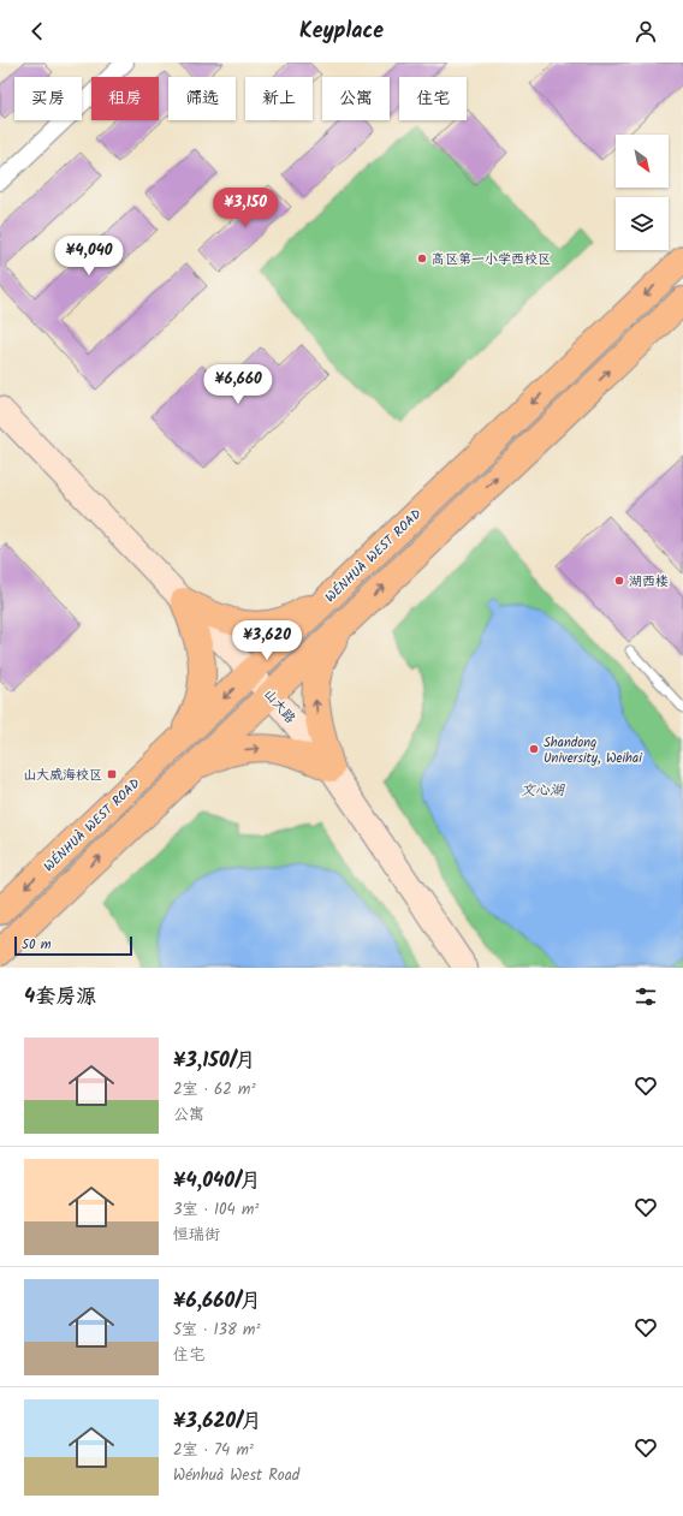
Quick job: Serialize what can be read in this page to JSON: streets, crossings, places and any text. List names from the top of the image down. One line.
{"streets":{"main road":["WÉNHUÀ WEST ROAD","山大路"]},"crossings":[["WÉNHUÀ WEST ROAD","山大路"]],"water":["文心湖"],"places":{"other":["高区第一小学西校区","湖西楼","Shandong University, Weihai"],"transit":["山大威海校区"]},"scale_bar":"50 m","north":"bottom right","page":{"header":"Keyplace","chip":["买房","租房","筛选","新上","公寓","住宅"],"price":["¥3,150","¥4,040","¥6,660","¥3,620"],"scale":"50 m","heading":"4套房源","list":[{"name":"¥3,150/月","note":"2室 · 62 m² · 公寓"},{"name":"¥4,040/月","note":"3室 · 104 m² · 恒瑞街"},{"name":"¥6,660/月","note":"5室 · 138 m² · 住宅"},{"name":"¥3,620/月","note":"2室 · 74 m² · Wénhuà West Road"}]}}
